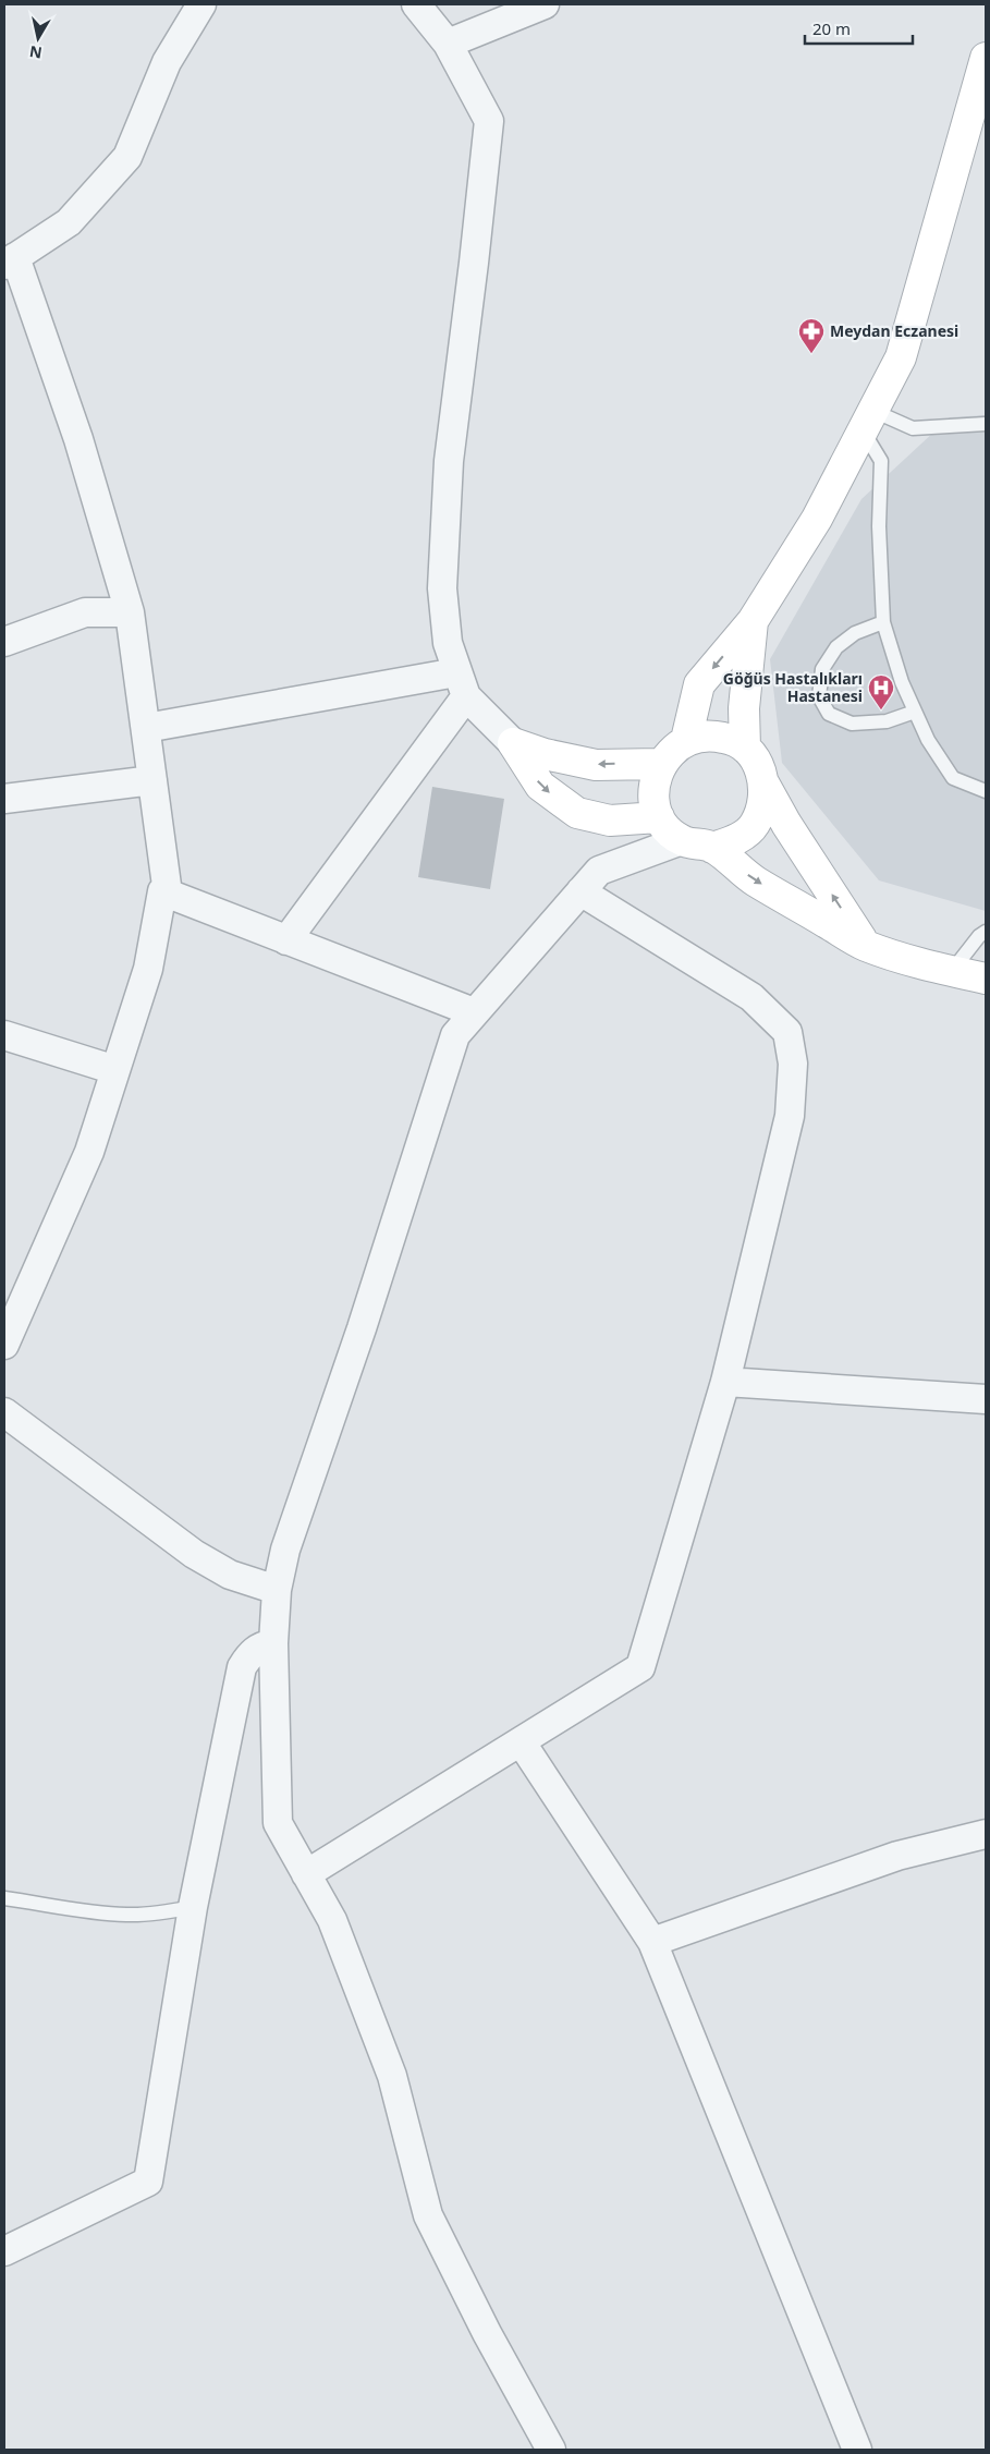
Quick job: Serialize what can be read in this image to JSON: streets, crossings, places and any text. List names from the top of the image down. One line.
{"places":{"pharmacy":["Meydan Eczanesi"],"hospital":["Göğüs Hastalıkları Hastanesi"]},"scale_bar":"20 m","north":"bottom"}
